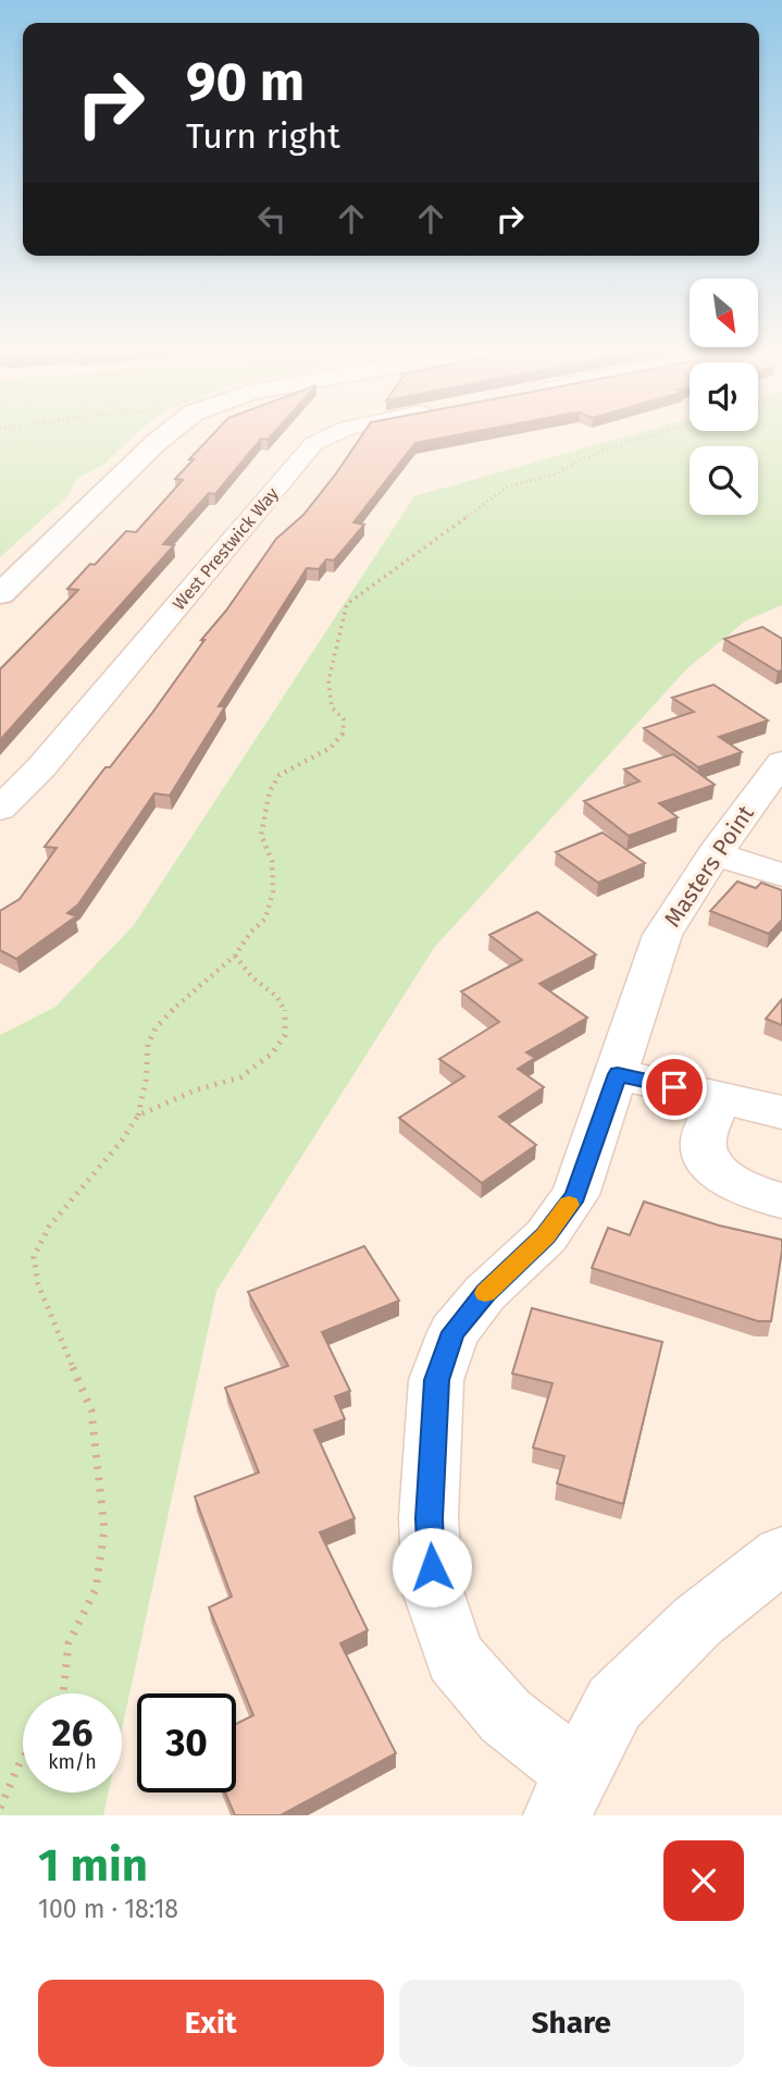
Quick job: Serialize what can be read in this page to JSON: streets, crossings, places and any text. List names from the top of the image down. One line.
{"streets":{"street":["West Prestwick Way","Masters Point"]},"north":"bottom right","page":{"turn":["90 m","Turn right"],"speed":"26 km/h","limit":"30","heading":["1 min","100 m · 18:18"],"buttons":["Exit","Share"]}}
